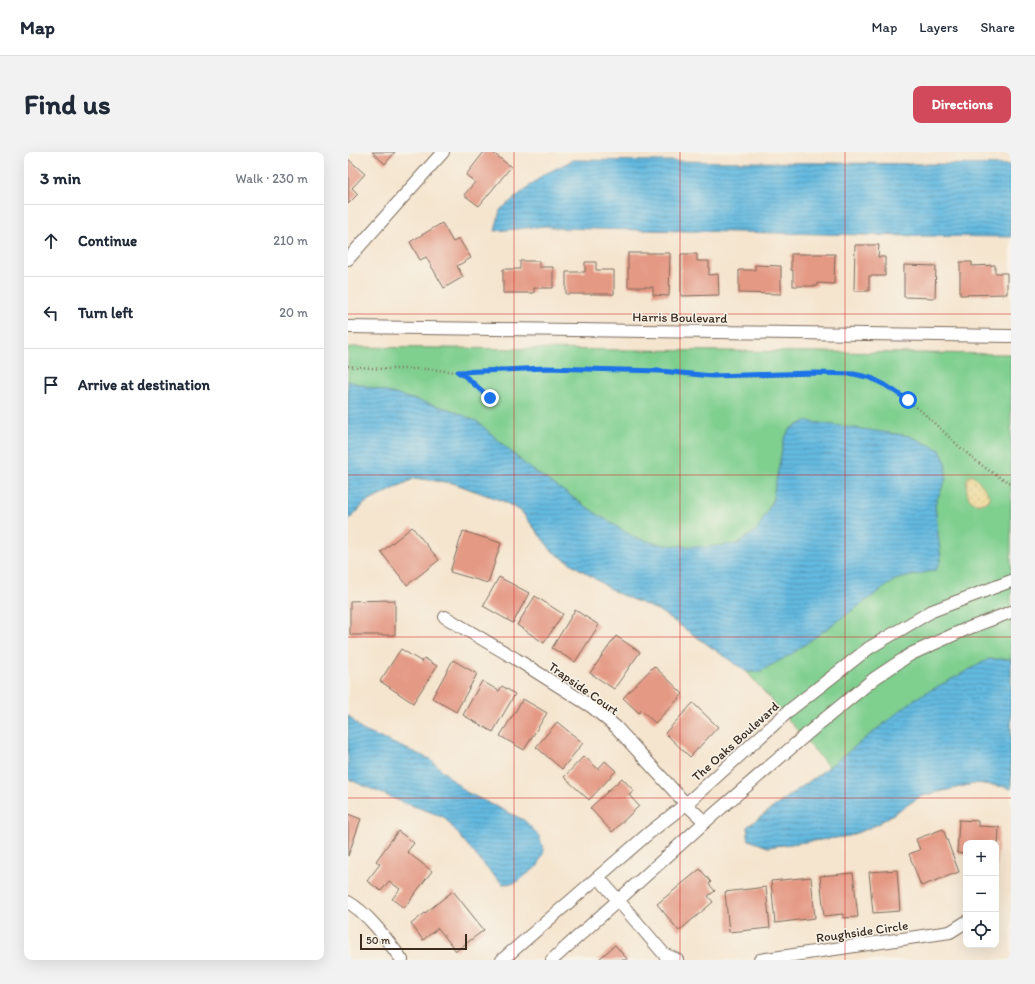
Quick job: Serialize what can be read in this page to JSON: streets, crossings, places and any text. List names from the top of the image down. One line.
{"streets":{"street":["Harris Boulevard","Trapside Court","The Oaks Boulevard","Roughside Circle"]},"crossings":[["Trapside Court","The Oaks Boulevard"]],"scale_bar":"50 m","page":{"header":"Map","nav":["Map","Layers","Share"],"buttons":"Directions","title":"Find us","heading":["3 min","Walk · 230 m"],"list":[["Continue","210 m"],["Turn left","20 m"],"Arrive at destination"],"map_buttons":["+","−"],"scale":"50 m"}}
